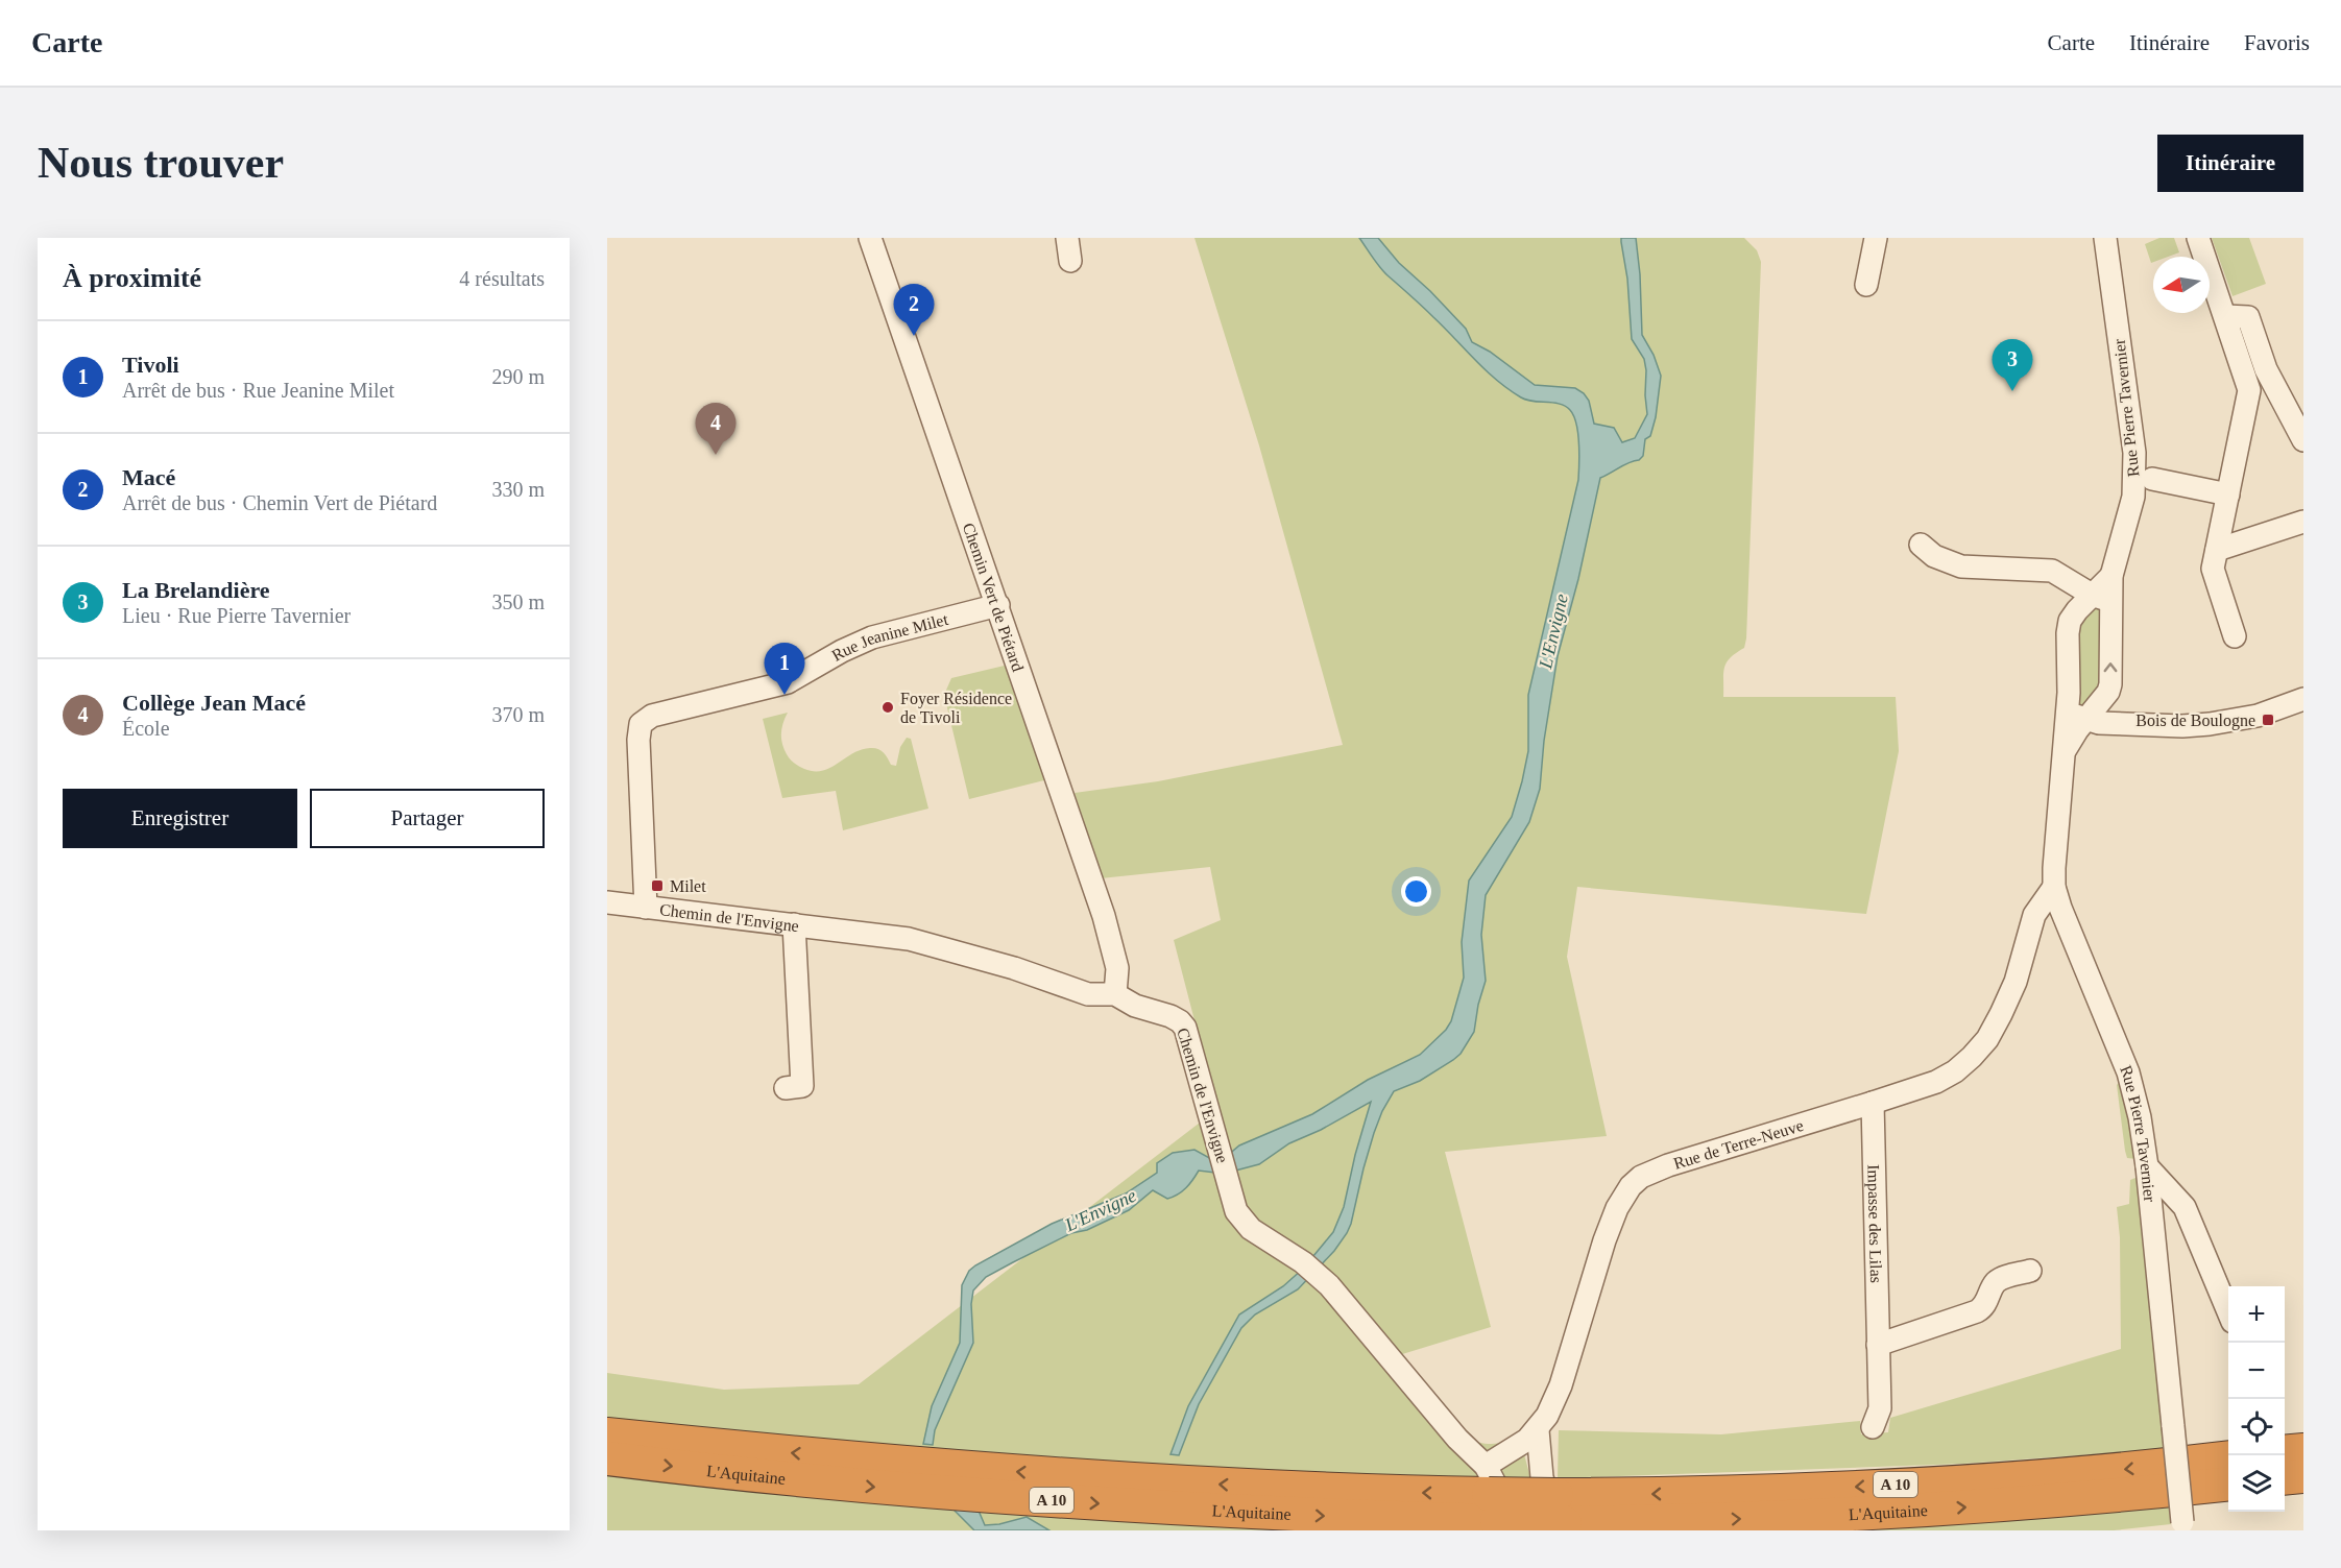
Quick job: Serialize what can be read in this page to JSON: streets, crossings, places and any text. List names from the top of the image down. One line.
{"streets":{"highway":["L'Aquitaine","A 10"],"street":["Rue Pierre Tavernier","Chemin Vert de Piétard","Rue Jeanine Milet","Chemin de l'Envigne","Rue de Terre-Neuve","Impasse des Lilas"]},"crossings":[["Rue Pierre Tavernier","Rue de Terre-Neuve"],["Chemin Vert de Piétard","Rue Jeanine Milet"],["Chemin Vert de Piétard","Chemin de l'Envigne"],["Rue Jeanine Milet","Chemin de l'Envigne"],["Chemin de l'Envigne","Rue de Terre-Neuve"],["Chemin de l'Envigne","L'Aquitaine"],["Rue de Terre-Neuve","Impasse des Lilas"],["Rue de Terre-Neuve","L'Aquitaine"]],"water":["L'Envigne"],"places":{"other":["Foyer Résidence de Tivoli"],"transit":["Bois de Boulogne","Milet"]},"north":"left","page":{"header":"Carte","nav":["Carte","Itinéraire","Favoris"],"buttons":["Itinéraire",["Enregistrer","Partager"]],"title":"Nous trouver","heading":["À proximité","4 résultats"],"pins":["2","3","4","1"],"list":[{"mark":"1","name":"Tivoli","note":"Arrêt de bus · Rue Jeanine Milet","value":"290 m"},{"mark":"2","name":"Macé","note":"Arrêt de bus · Chemin Vert de Piétard","value":"330 m"},{"mark":"3","name":"La Brelandière","note":"Lieu · Rue Pierre Tavernier","value":"350 m"},{"mark":"4","name":"Collège Jean Macé","note":"École","value":"370 m"}],"map_buttons":["+","−"]}}
